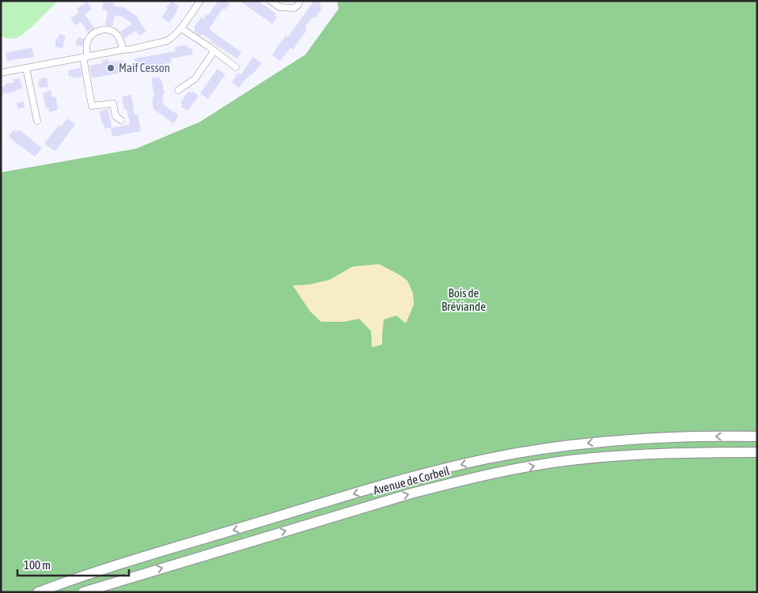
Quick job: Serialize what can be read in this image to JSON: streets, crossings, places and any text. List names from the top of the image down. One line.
{"streets":{"main road":["Avenue de Corbeil"]},"parks":["Bois de Bréviande"],"places":["Maif Cesson"],"scale_bar":"100 m"}
